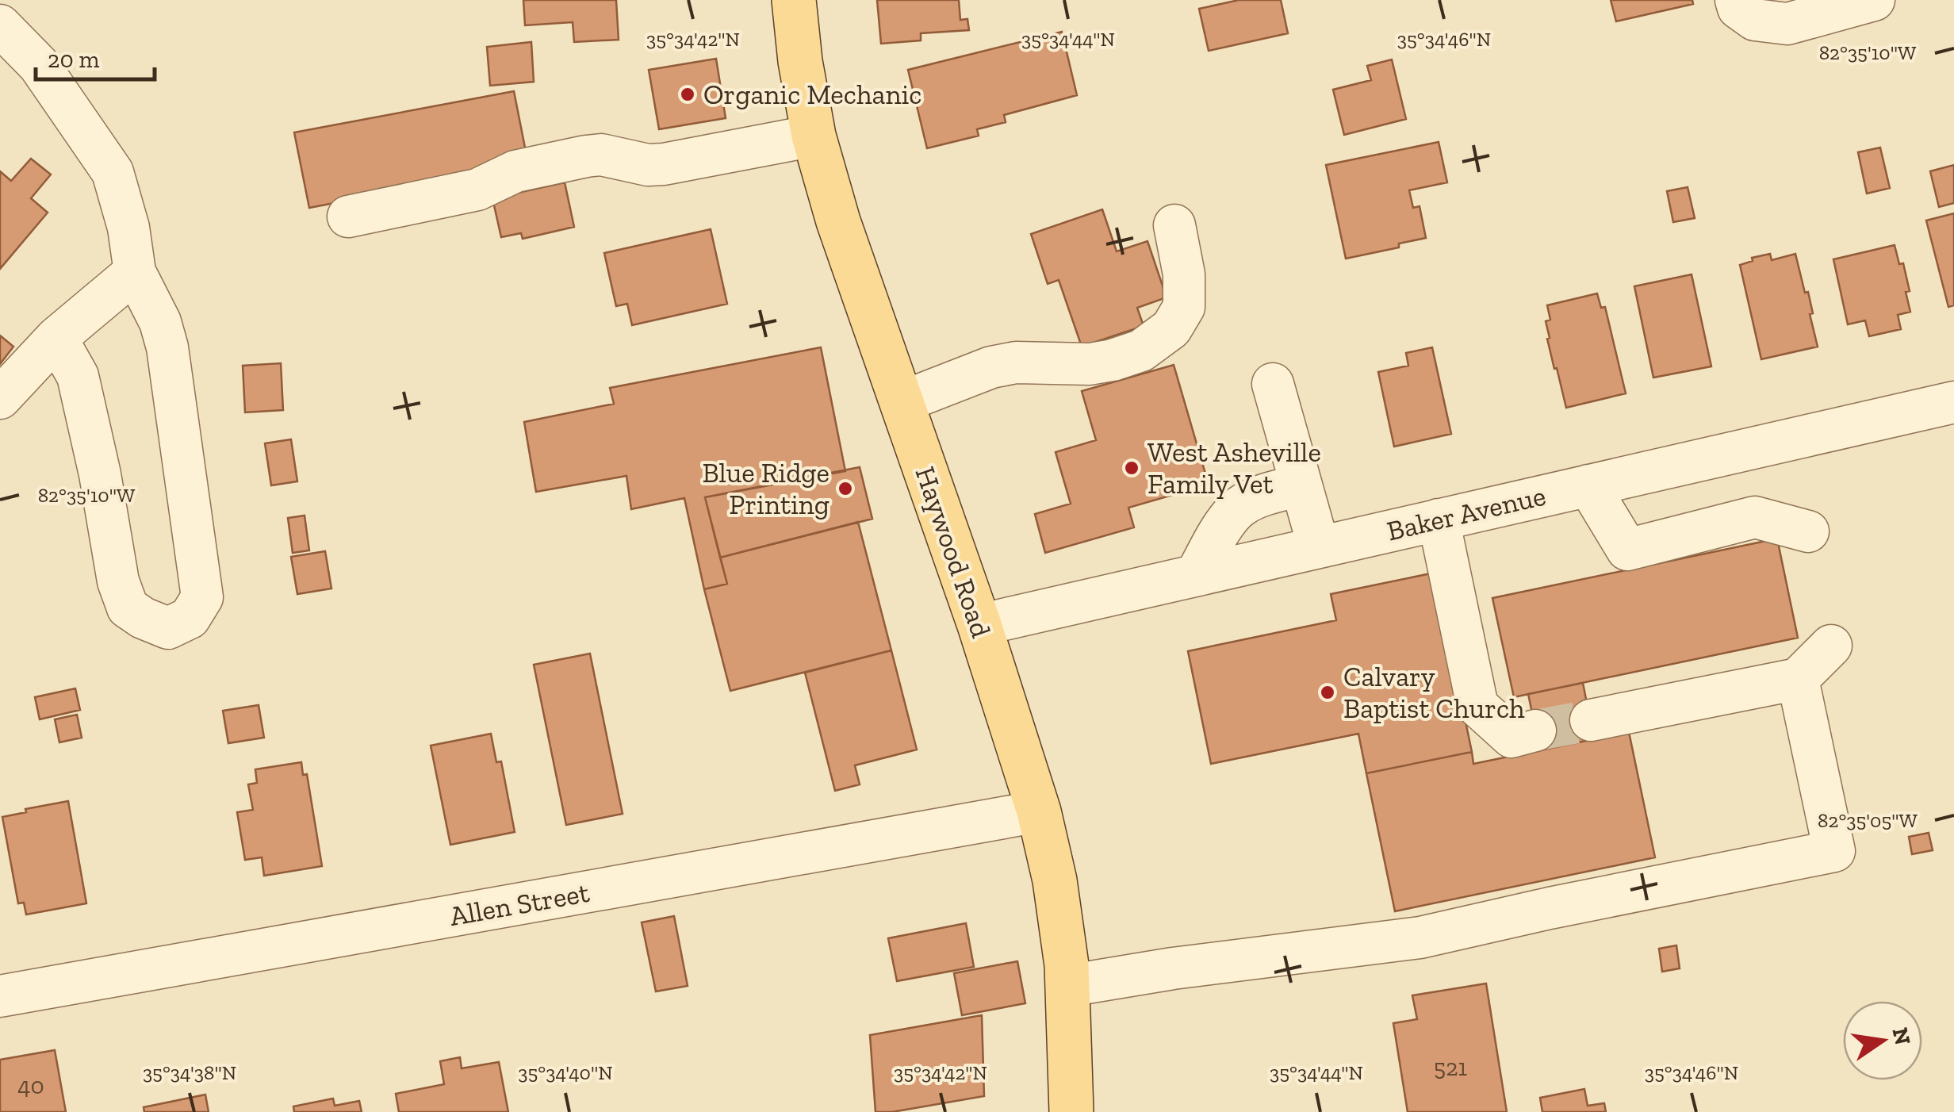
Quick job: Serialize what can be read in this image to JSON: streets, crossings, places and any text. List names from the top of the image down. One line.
{"streets":{"main road":["Haywood Road"],"street":["Baker Avenue","Allen Street"]},"crossings":[["Baker Avenue","Haywood Road"],["Haywood Road","Allen Street"]],"places":["Organic Mechanic","West Asheville Family Vet","Blue Ridge Printing","Calvary Baptist Church"],"house_numbers":["521","40"],"scale_bar":"20 m","north":"right","coordinates":["35°34'42\"N","35°34'44\"N","35°34'46\"N","82°35'10\"W","82°35'05\"W","35°34'38\"N","35°34'40\"N"]}
